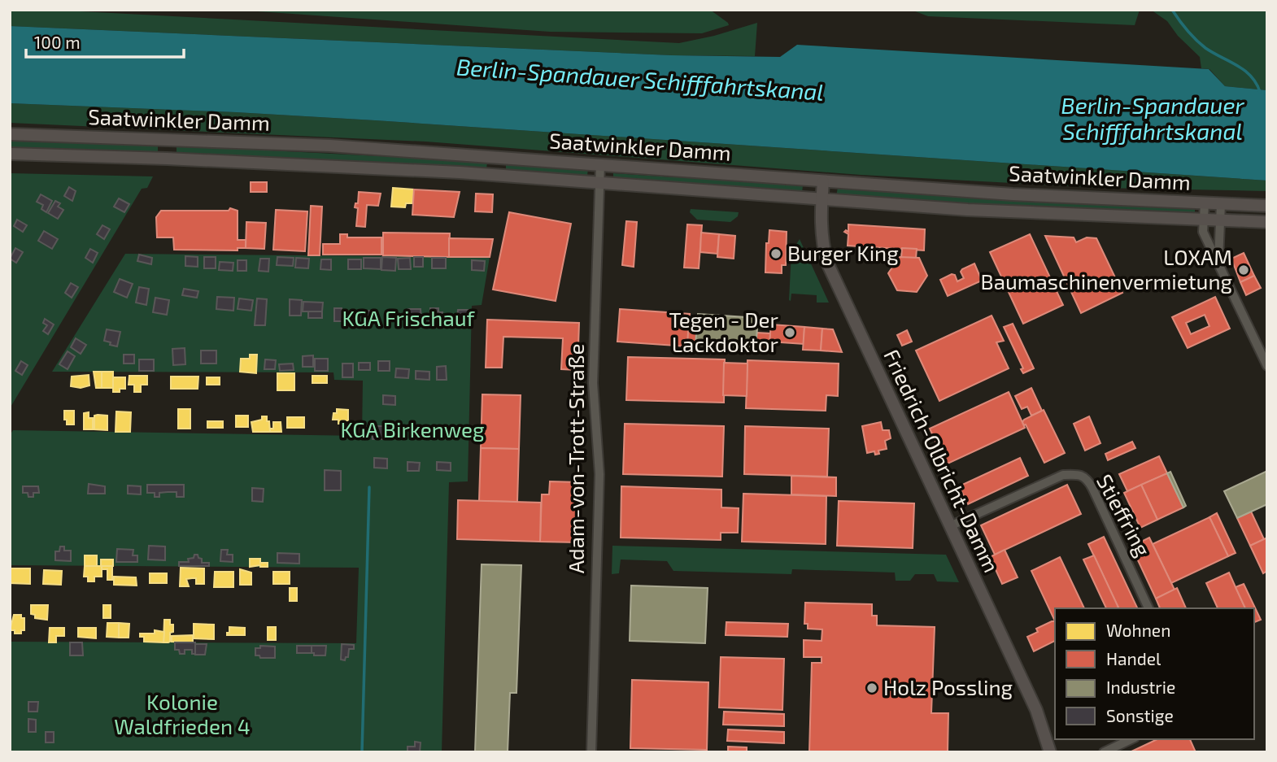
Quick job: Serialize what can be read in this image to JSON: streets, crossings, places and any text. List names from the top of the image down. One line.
{"streets":{"main road":["Saatwinkler Damm","Friedrich-Olbricht-Damm"],"street":["Adam-von-Trott-Straße","Stieffring"]},"crossings":[["Saatwinkler Damm","Adam-von-Trott-Straße"],["Saatwinkler Damm","Friedrich-Olbricht-Damm"],["Friedrich-Olbricht-Damm","Stieffring"]],"water":["Berlin-Spandauer Schifffahrtskanal"],"parks":["KGA Frischauf","KGA Birkenweg","Kolonie Waldfrieden 4"],"places":["Burger King","LOXAM Baumaschinenvermietung","Tegen - Der Lackdoktor","Holz Possling"],"legend":["Wohnen","Handel","Industrie","Sonstige"],"scale_bar":"100 m"}
